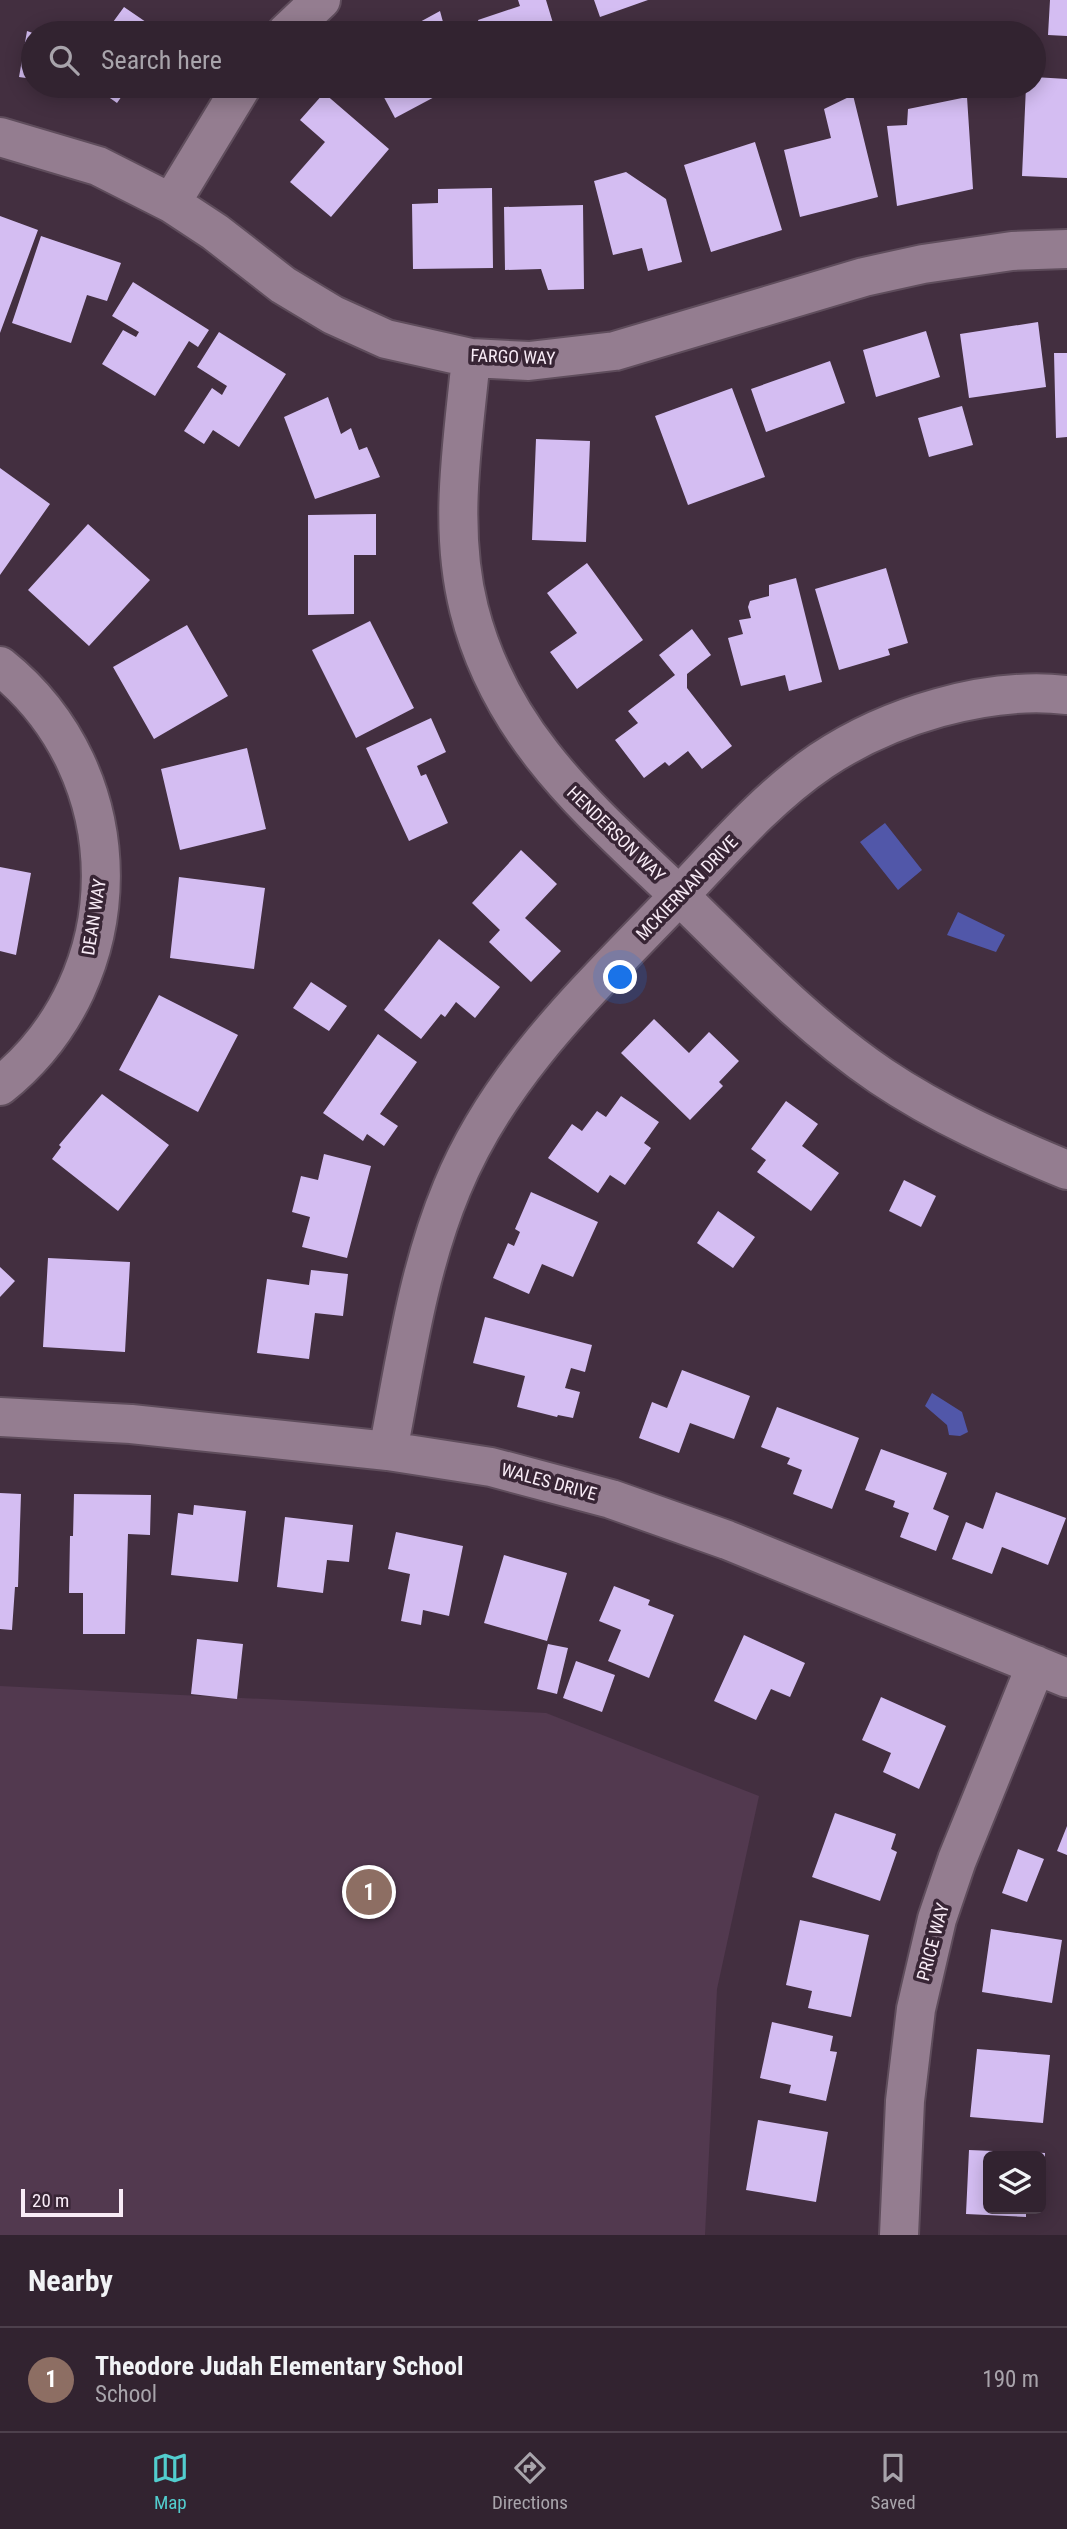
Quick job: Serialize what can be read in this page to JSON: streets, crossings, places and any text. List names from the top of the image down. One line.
{"streets":{"street":["FARGO WAY","HENDERSON WAY","MCKIERNAN DRIVE","DEAN WAY","WALES DRIVE","PRICE WAY"]},"crossings":[["FARGO WAY","HENDERSON WAY"],["HENDERSON WAY","MCKIERNAN DRIVE"],["MCKIERNAN DRIVE","WALES DRIVE"],["WALES DRIVE","PRICE WAY"]],"scale_bar":"20 m","page":{"search":"Search here","pins":"1","scale":"20 m","heading":"Nearby","list":[{"mark":"1","name":"Theodore Judah Elementary School","note":"School","value":"190 m"}],"nav":["Map","Directions","Saved"]}}
